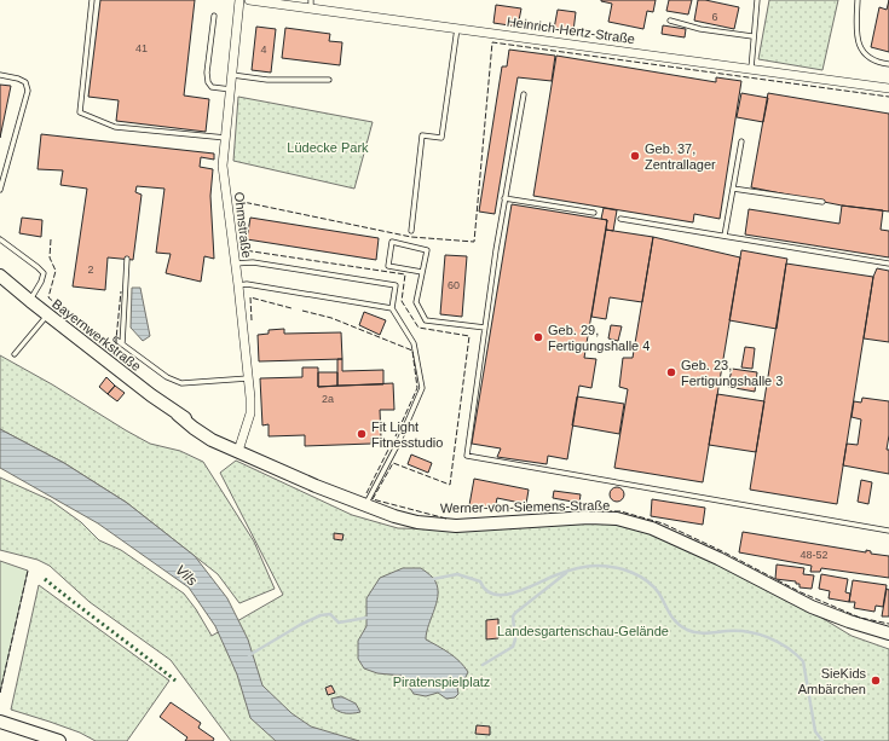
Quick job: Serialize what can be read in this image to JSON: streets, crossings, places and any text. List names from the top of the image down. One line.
{"streets":{"street":["Heinrich-Hertz-Straße","Ohmstraße","Bayernwerkstraße","Werner-von-Siemens-Straße"]},"crossings":[["Ohmstraße","Bayernwerkstraße"],["Ohmstraße","Werner-von-Siemens-Straße"],["Bayernwerkstraße","Werner-von-Siemens-Straße"]],"water":["Vils"],"parks":["Lüdecke Park","Landesgartenschau-Gelände","Piratenspielplatz"],"places":["Geb. 37, Zentrallager","Geb. 29, Fertigungshalle 4","Geb. 23, Fertigungshalle 3","Fit Light Fitnesstudio","SieKids Ambärchen"],"house_numbers":["6","41","4","2","60","2a","48-52"]}
